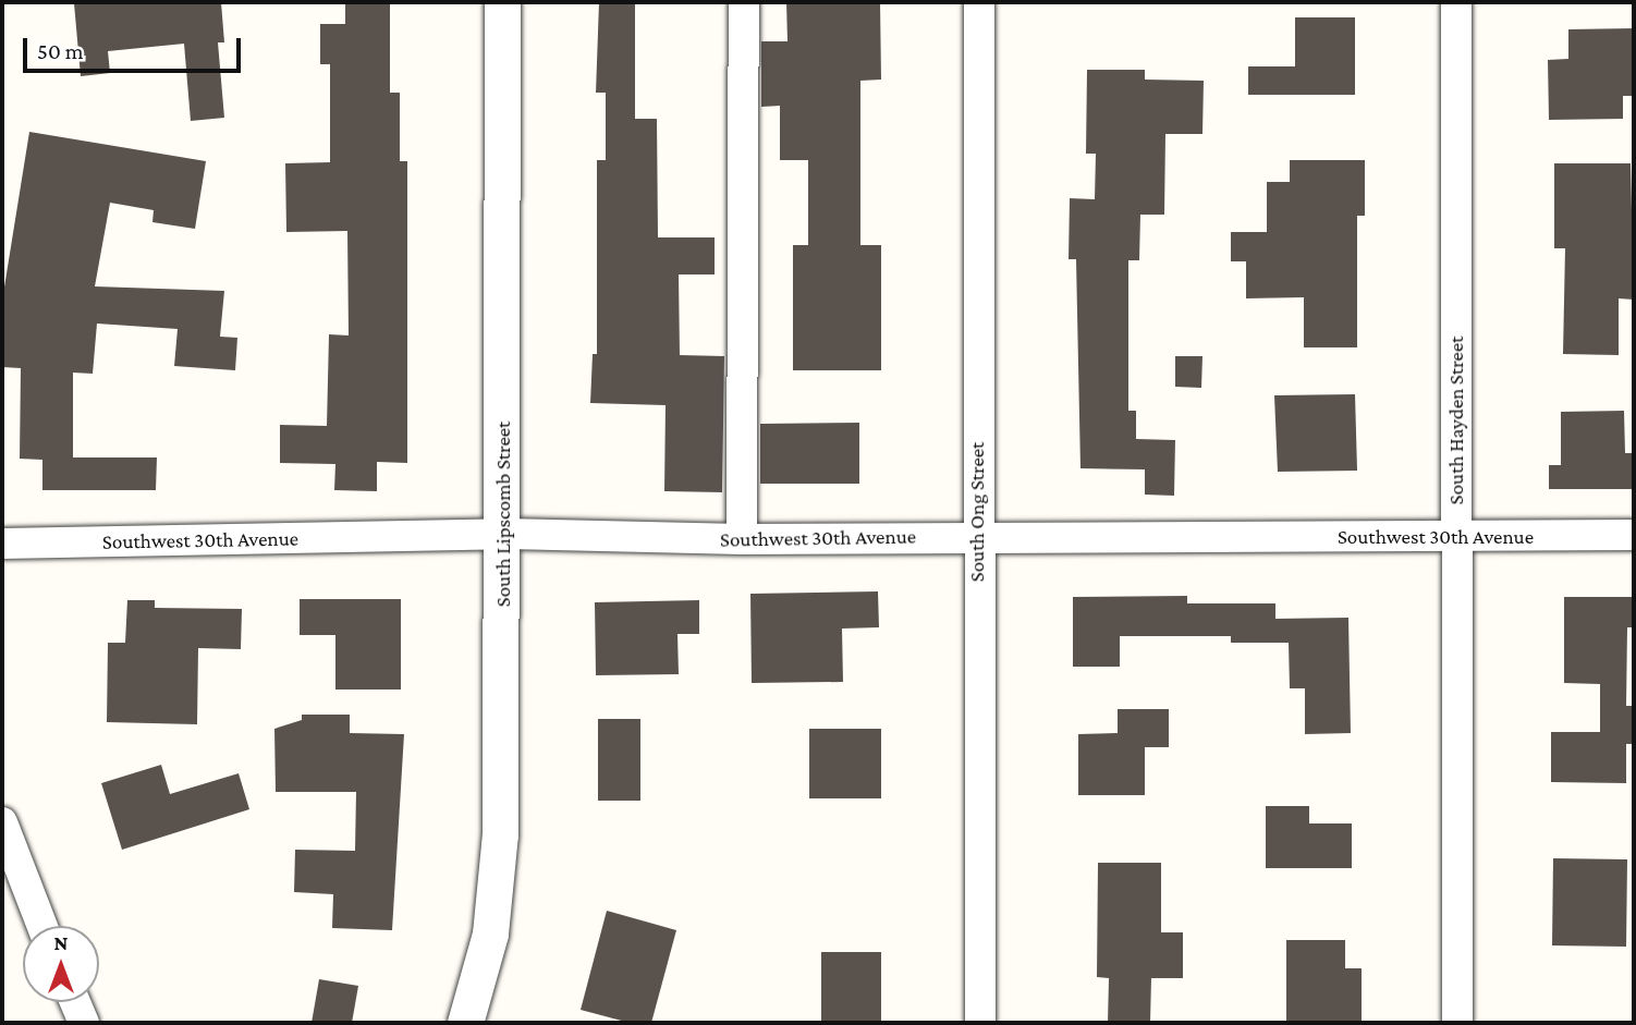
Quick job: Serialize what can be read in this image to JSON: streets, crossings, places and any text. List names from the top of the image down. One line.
{"streets":{"street":["South Hayden Street","South Ong Street","South Lipscomb Street","Southwest 30th Avenue"]},"crossings":[["South Hayden Street","Southwest 30th Avenue"],["South Ong Street","Southwest 30th Avenue"],["South Lipscomb Street","Southwest 30th Avenue"]],"scale_bar":"50 m","north":"top"}
